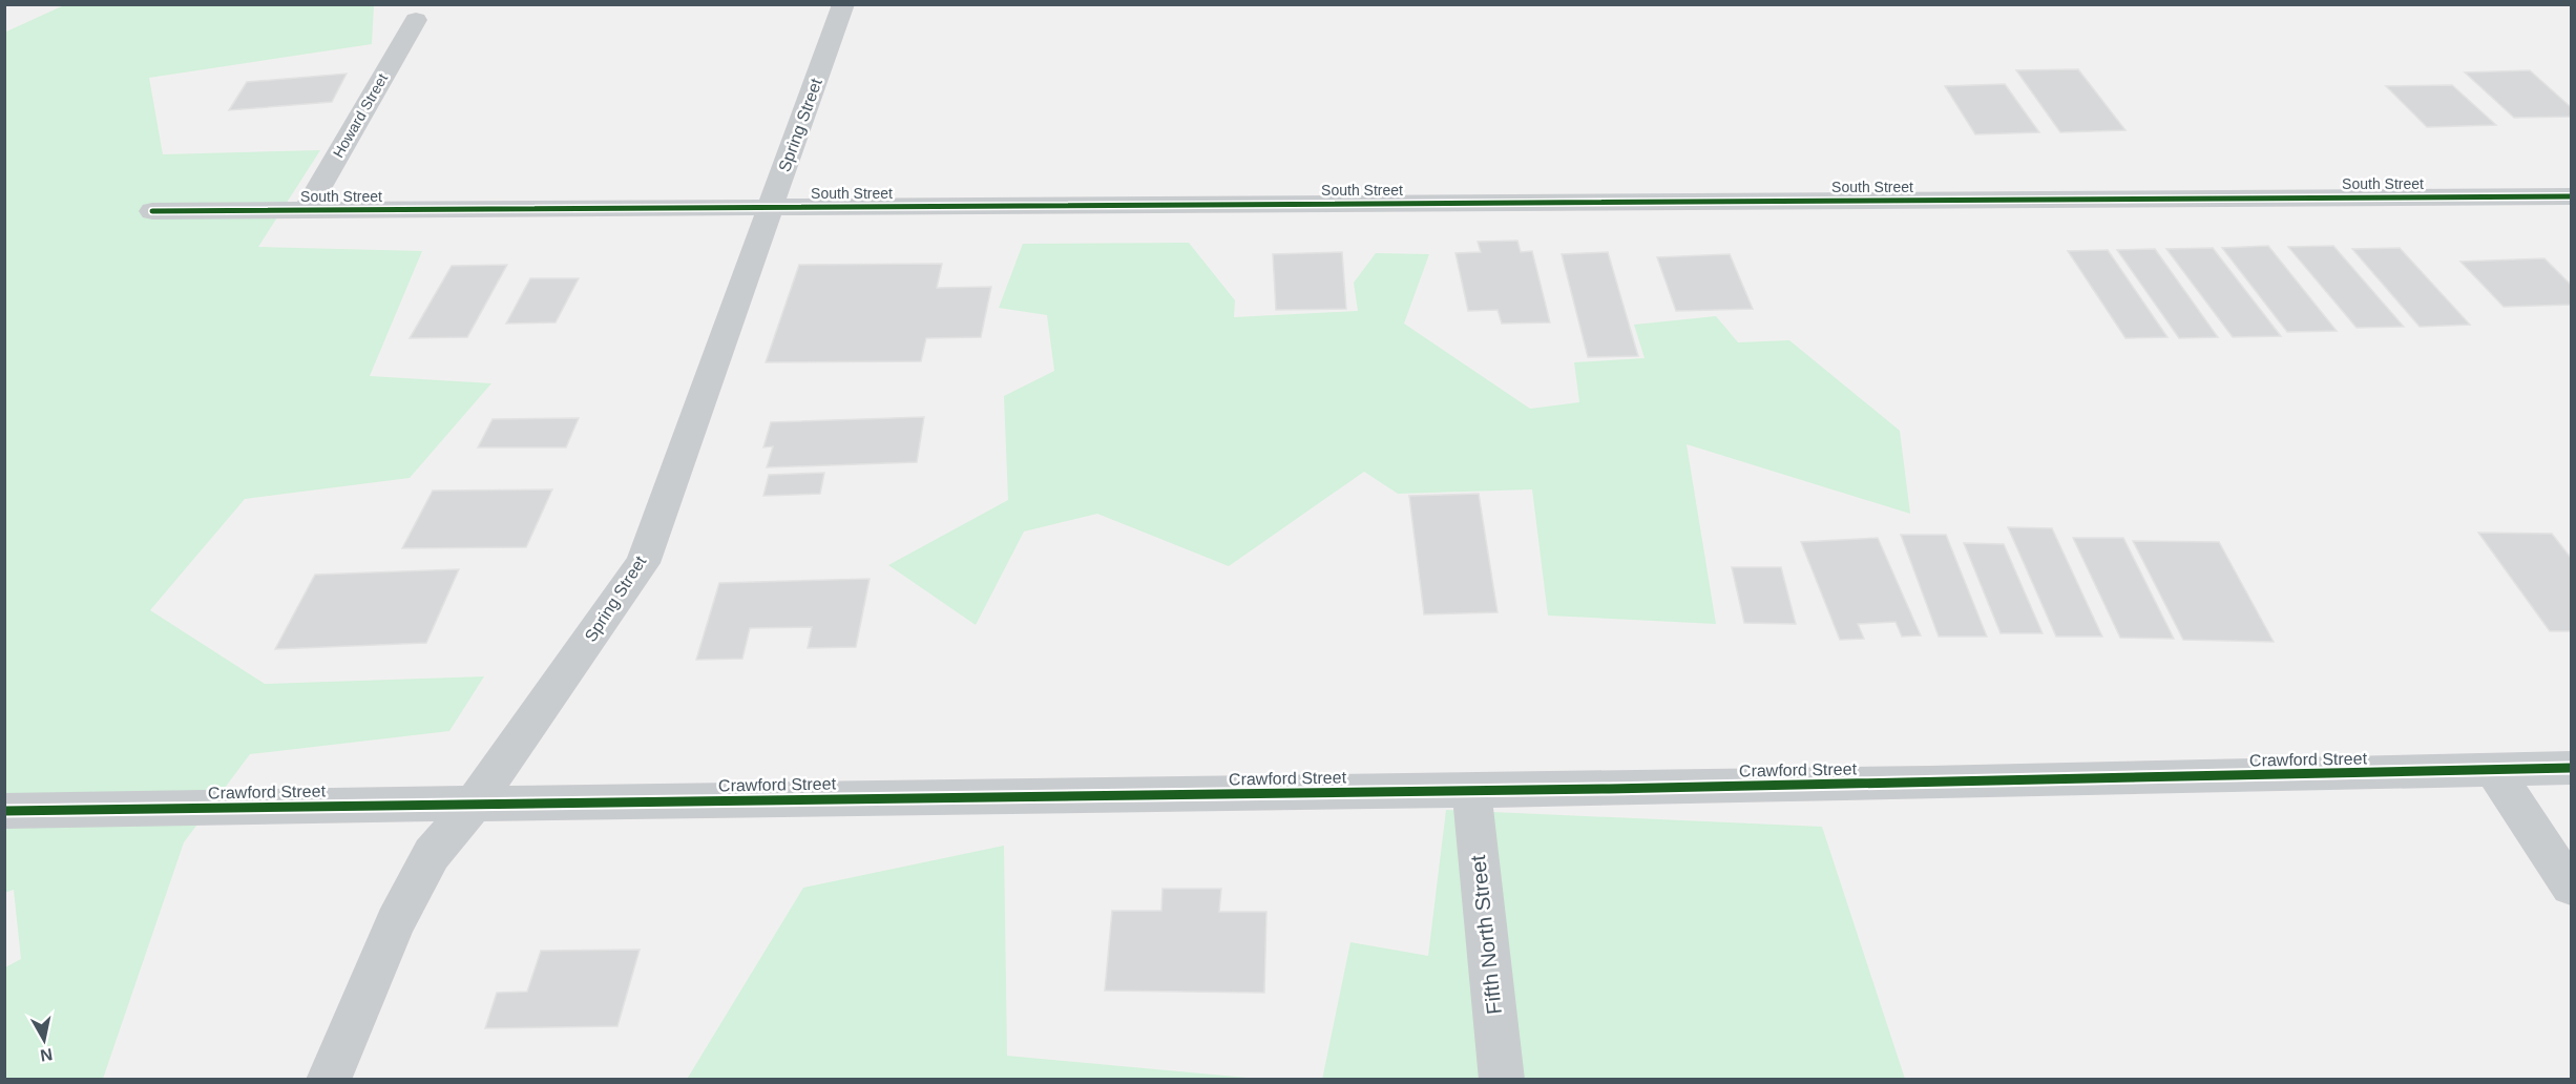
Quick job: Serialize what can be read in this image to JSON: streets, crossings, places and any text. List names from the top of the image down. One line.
{"streets":{"street":["Howard Street","Spring Street","South Street","Crawford Street","Fifth North Street"]},"crossings":[["Howard Street","South Street"],["Spring Street","South Street"],["Spring Street","Crawford Street"],["Crawford Street","Fifth North Street"]],"north":"bottom"}
